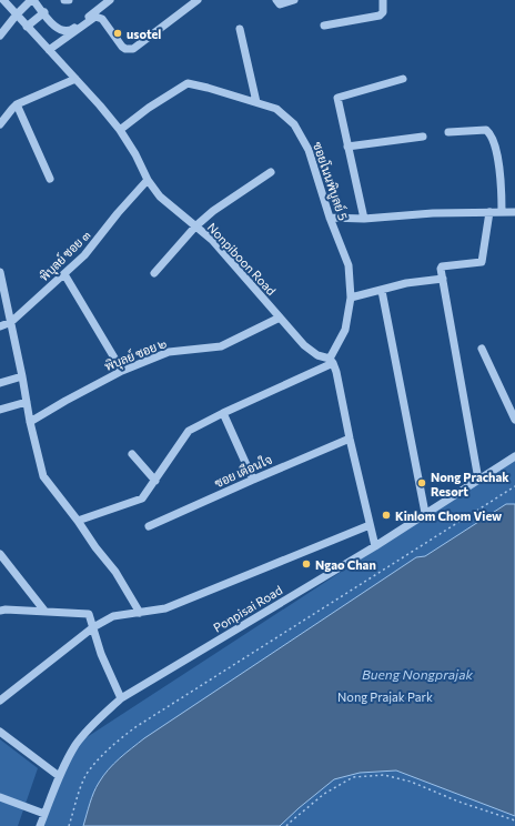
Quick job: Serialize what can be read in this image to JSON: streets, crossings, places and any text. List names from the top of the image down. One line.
{"streets":{"street":["ซอยโนนพิบูลย์ 5","พิบุลย์ ซอย ๓","Nonpiboon Road","พิบุลย์ ซอย ๒","ซอย เตือนใจ","Ponpisai Road"]},"crossings":[["ซอยโนนพิบูลย์ 5","Nonpiboon Road"],["พิบุลย์ ซอย ๓","Nonpiboon Road"],["Nonpiboon Road","พิบุลย์ ซอย ๒"]],"water":["Bueng Nongprajak"],"parks":["Nong Prajak Park"],"places":["usotel","Nong Prachak Resort","Kinlom Chom View","Ngao Chan"]}
